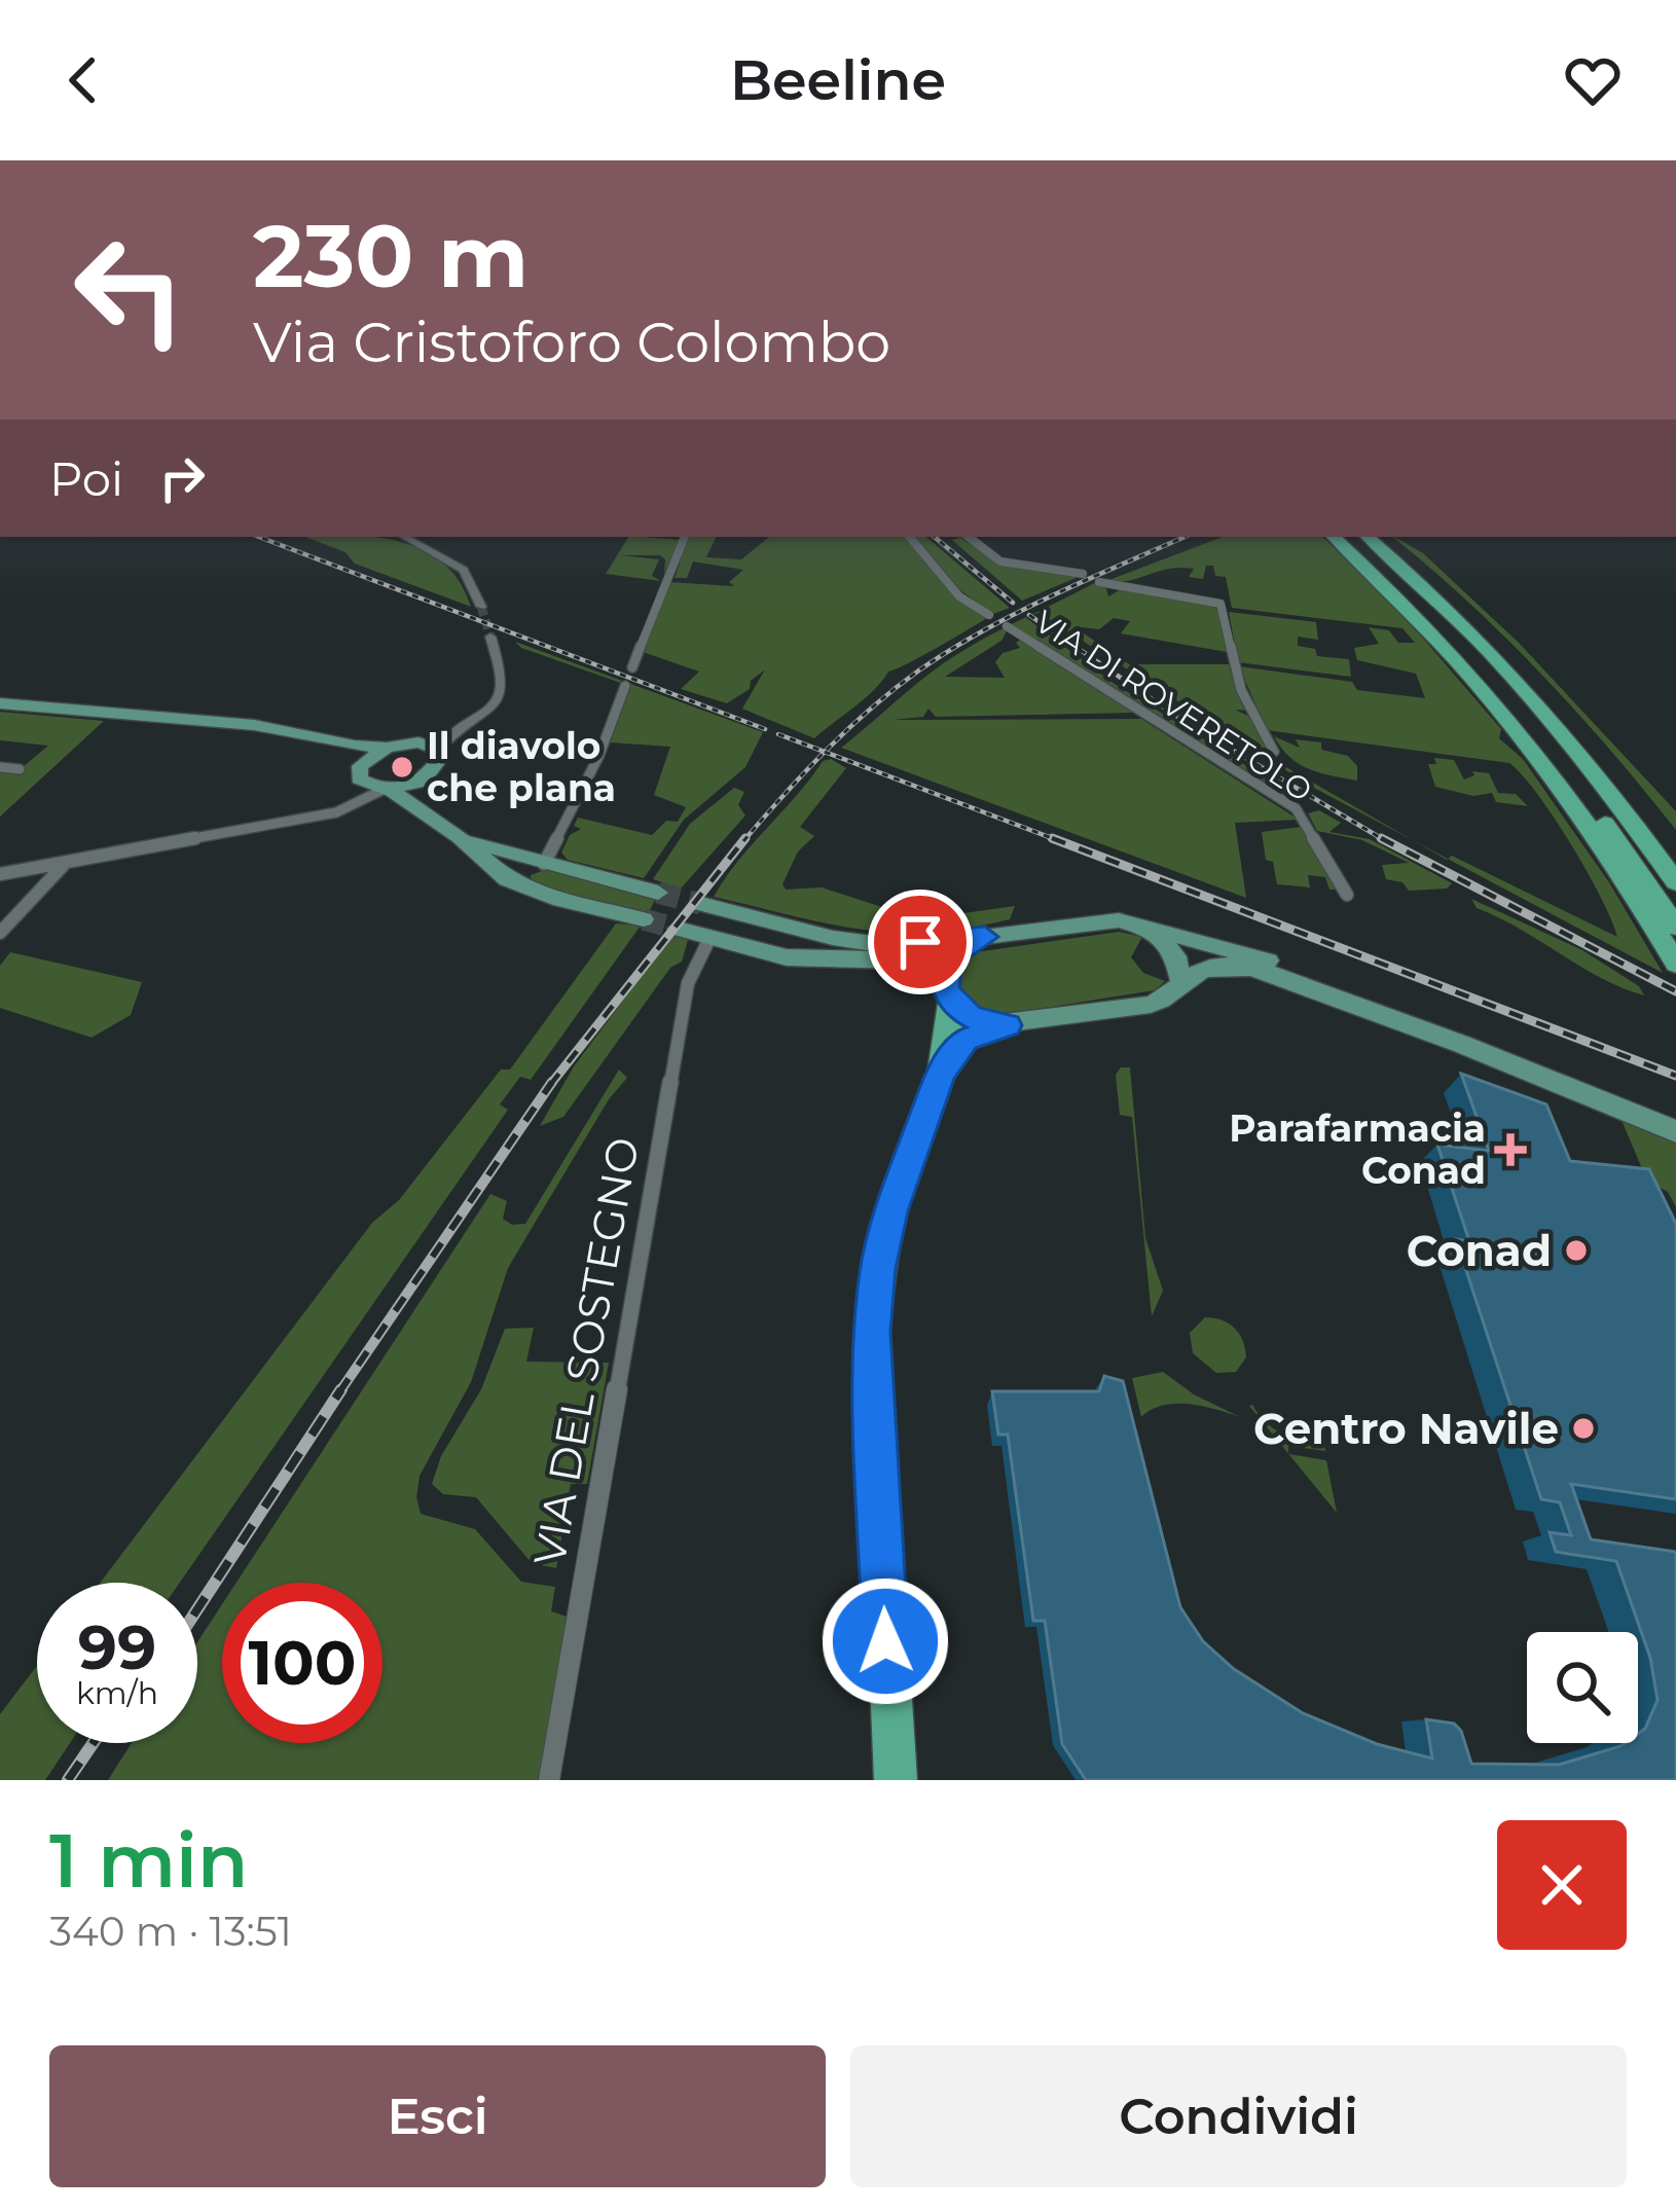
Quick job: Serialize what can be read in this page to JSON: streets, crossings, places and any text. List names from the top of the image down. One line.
{"streets":{"street":["VIA DI ROVERETOLO","VIA DEL SOSTEGNO"]},"places":{"other":["Il diavolo che plana","Conad","Centro Navile"],"health":["Parafarmacia Conad"]},"page":{"header":"Beeline","turn":["230 m","Via Cristoforo Colombo"],"then":"Poi","speed":"99 km/h","limit":"100","heading":["1 min","340 m · 13:51"],"buttons":["Esci","Condividi"]}}
